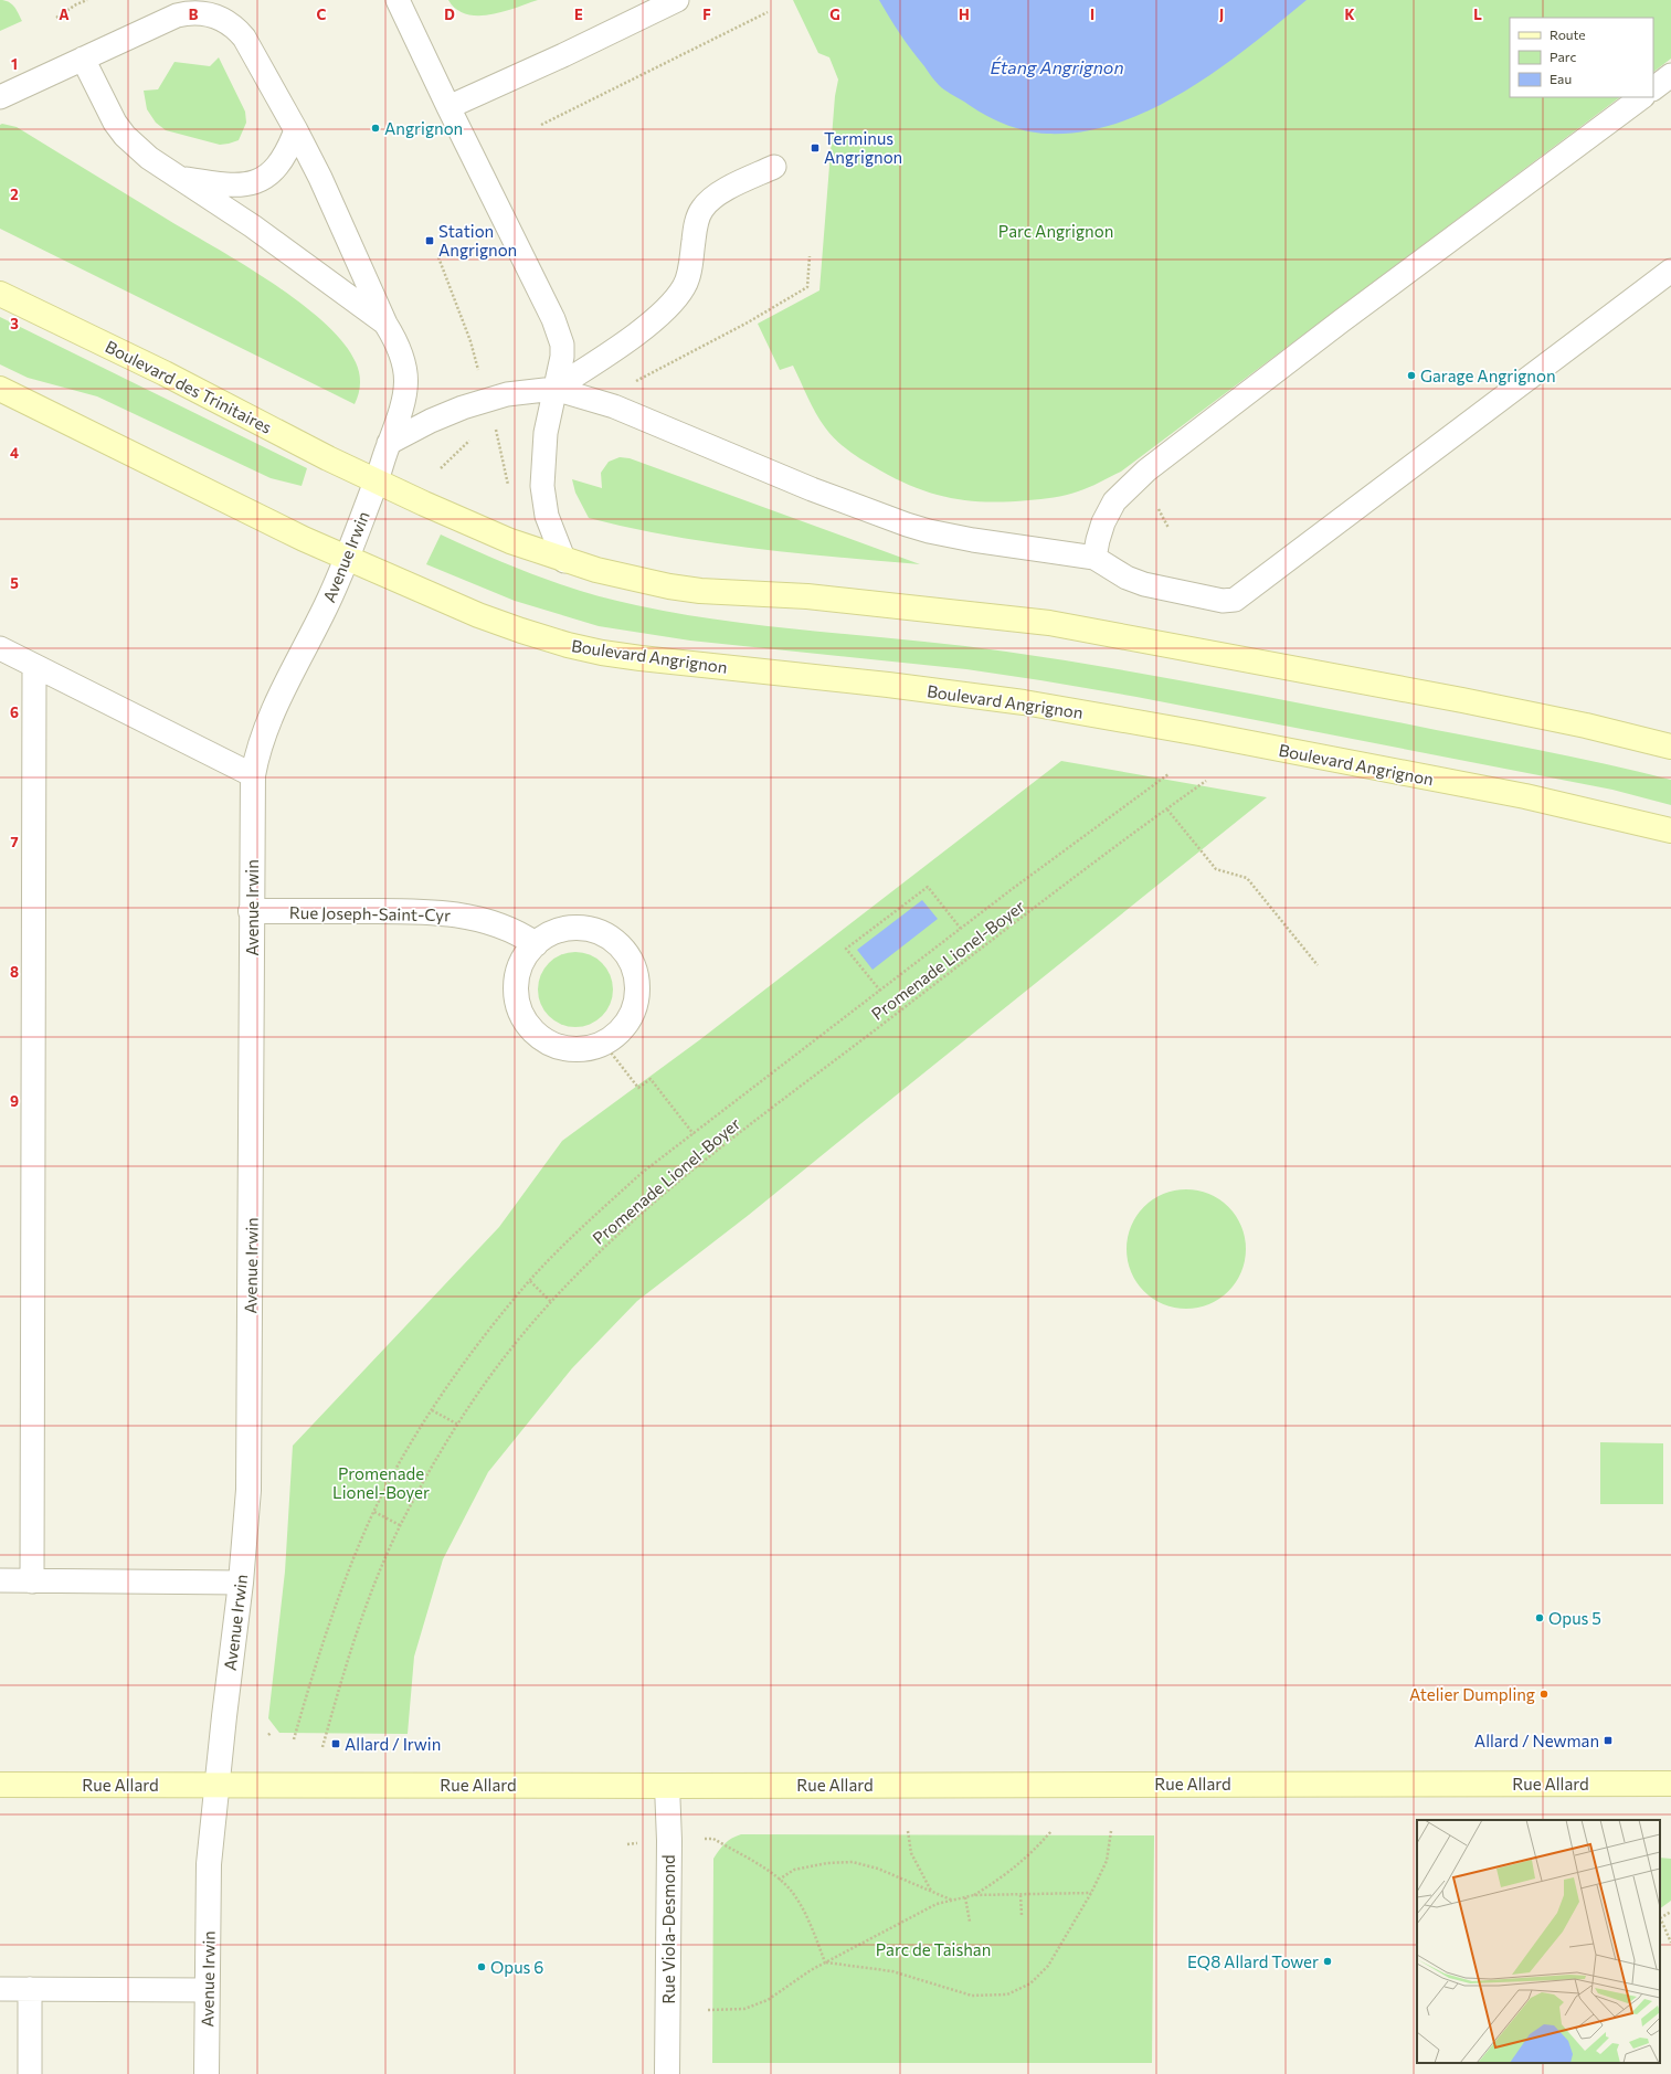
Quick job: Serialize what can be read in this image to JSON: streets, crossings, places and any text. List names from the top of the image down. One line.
{"streets":{"main road":["Boulevard des Trinitaires","Boulevard Angrignon","Rue Allard"],"street":["Avenue Irwin","Rue Joseph-Saint-Cyr","Rue Viola-Desmond"],"path":["Promenade Lionel-Boyer"]},"crossings":[["Boulevard des Trinitaires","Avenue Irwin"],["Avenue Irwin","Boulevard Angrignon"],["Avenue Irwin","Rue Joseph-Saint-Cyr"],["Avenue Irwin","Rue Allard"],["Rue Allard","Rue Viola-Desmond"]],"water":["Étang Angrignon"],"parks":["Parc Angrignon","Promenade Lionel-Boyer","Parc de Taishan"],"places":{"other":["Angrignon","Garage Angrignon","Opus 5","Atelier Dumpling","EQ8 Allard Tower","Opus 6"],"transit":["Terminus Angrignon","Station Angrignon","Allard / Newman","Allard / Irwin"]},"legend":["Route","Parc","Eau"],"grid":{"columns":["A","B","C","D","E","F","G","H","I","J","K","L"],"rows":["1","2","3","4","5","6","7","8","9"]}}
